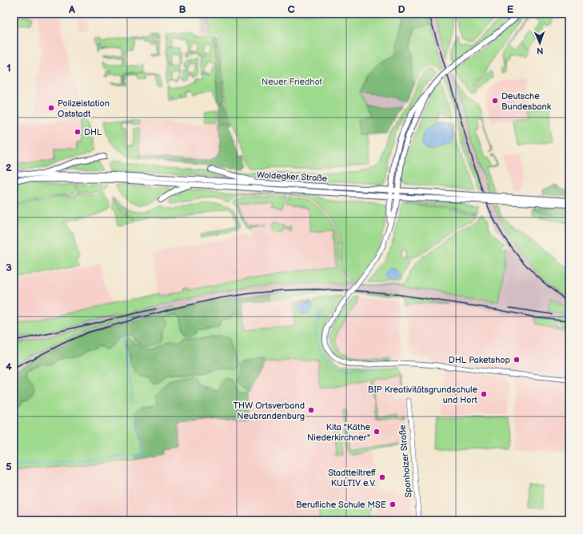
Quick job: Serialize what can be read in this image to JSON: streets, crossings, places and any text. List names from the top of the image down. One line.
{"streets":{"main road":["Woldegker Straße"],"street":["Sponholzer Straße"]},"parks":["Neuer Friedhof"],"places":["Deutsche Bundesbank","Polizeistation Oststadt","DHL","DHL Paketshop","BIP Kreativitätsgrundschule und Hort","THW Ortsverband Neubrandenburg","Kita \"Käthe Niederkirchner\"","Stadtteiltreff KULTIV e.V.","Berufliche Schule MSE"],"north":"bottom","grid":{"columns":["A","B","C","D","E"],"rows":["1","2","3","4","5"]}}
